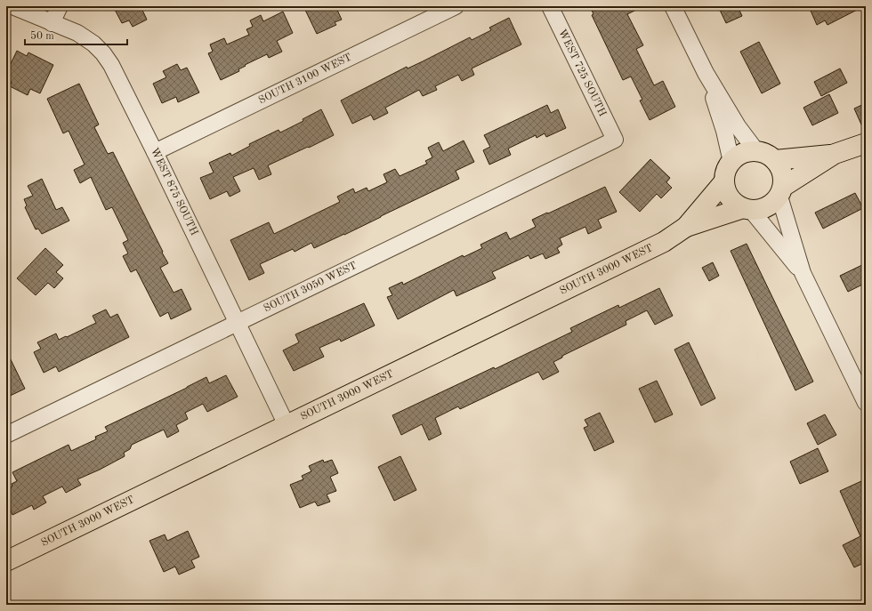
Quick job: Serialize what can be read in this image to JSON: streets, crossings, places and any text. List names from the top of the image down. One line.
{"streets":{"main road":["SOUTH 3000 WEST"],"street":["WEST 725 SOUTH","SOUTH 3100 WEST","WEST 875 SOUTH","SOUTH 3050 WEST"]},"crossings":[["WEST 725 SOUTH","SOUTH 3050 WEST"],["SOUTH 3100 WEST","WEST 875 SOUTH"],["WEST 875 SOUTH","SOUTH 3000 WEST"],["WEST 875 SOUTH","SOUTH 3050 WEST"]],"scale_bar":"50 m"}
